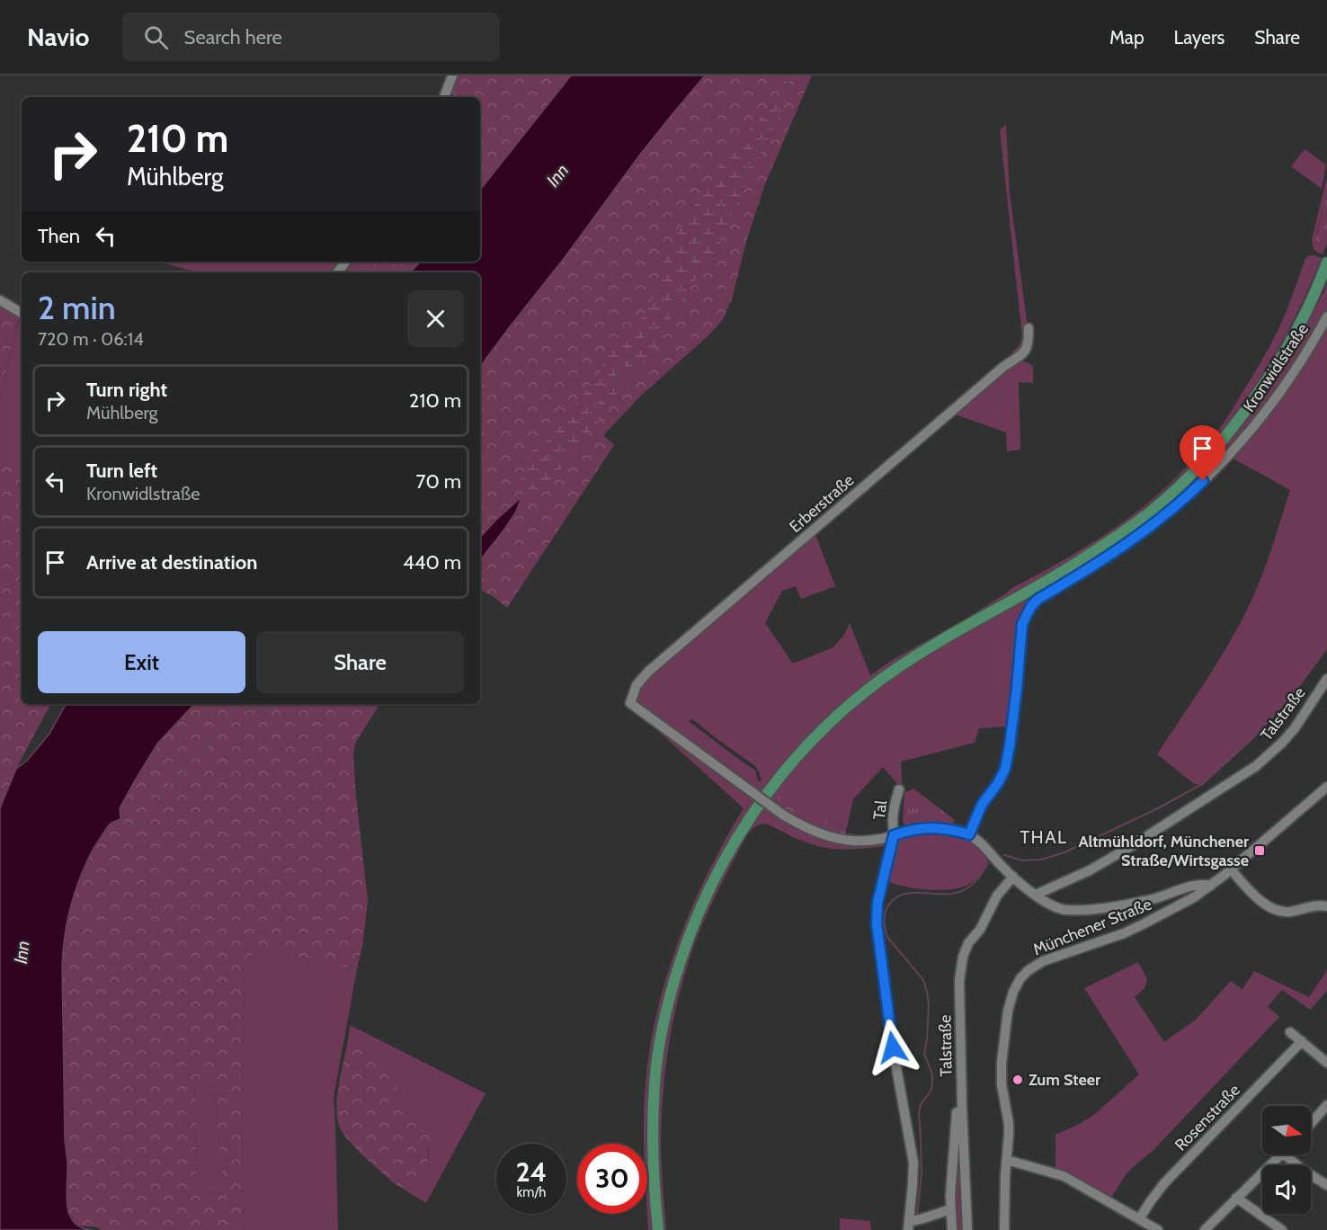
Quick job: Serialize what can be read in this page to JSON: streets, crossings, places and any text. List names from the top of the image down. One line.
{"streets":{"street":["Kronwidlstraße","Erberstraße","Talstraße","Tal","Münchener Straße","Rosenstraße"]},"crossings":[["Erberstraße","Tal"]],"districts":["THAL"],"water":["Inn"],"places":{"transit":["Altmühldorf, Münchener Straße/Wirtsgasse"],"other":["Zum Steer"]},"north":"right","page":{"header":"Navio","search":"Search here","nav":["Map","Layers","Share"],"turn":["210 m","Mühlberg"],"then":"Then","heading":["2 min","720 m · 06:14"],"list":[{"name":"Turn right","note":"Mühlberg","value":"210 m"},{"name":"Turn left","note":"Kronwidlstraße","value":"70 m"},{"name":"Arrive at destination","value":"440 m"}],"buttons":["Exit","Share"],"speed":"24 km/h","limit":"30"}}
